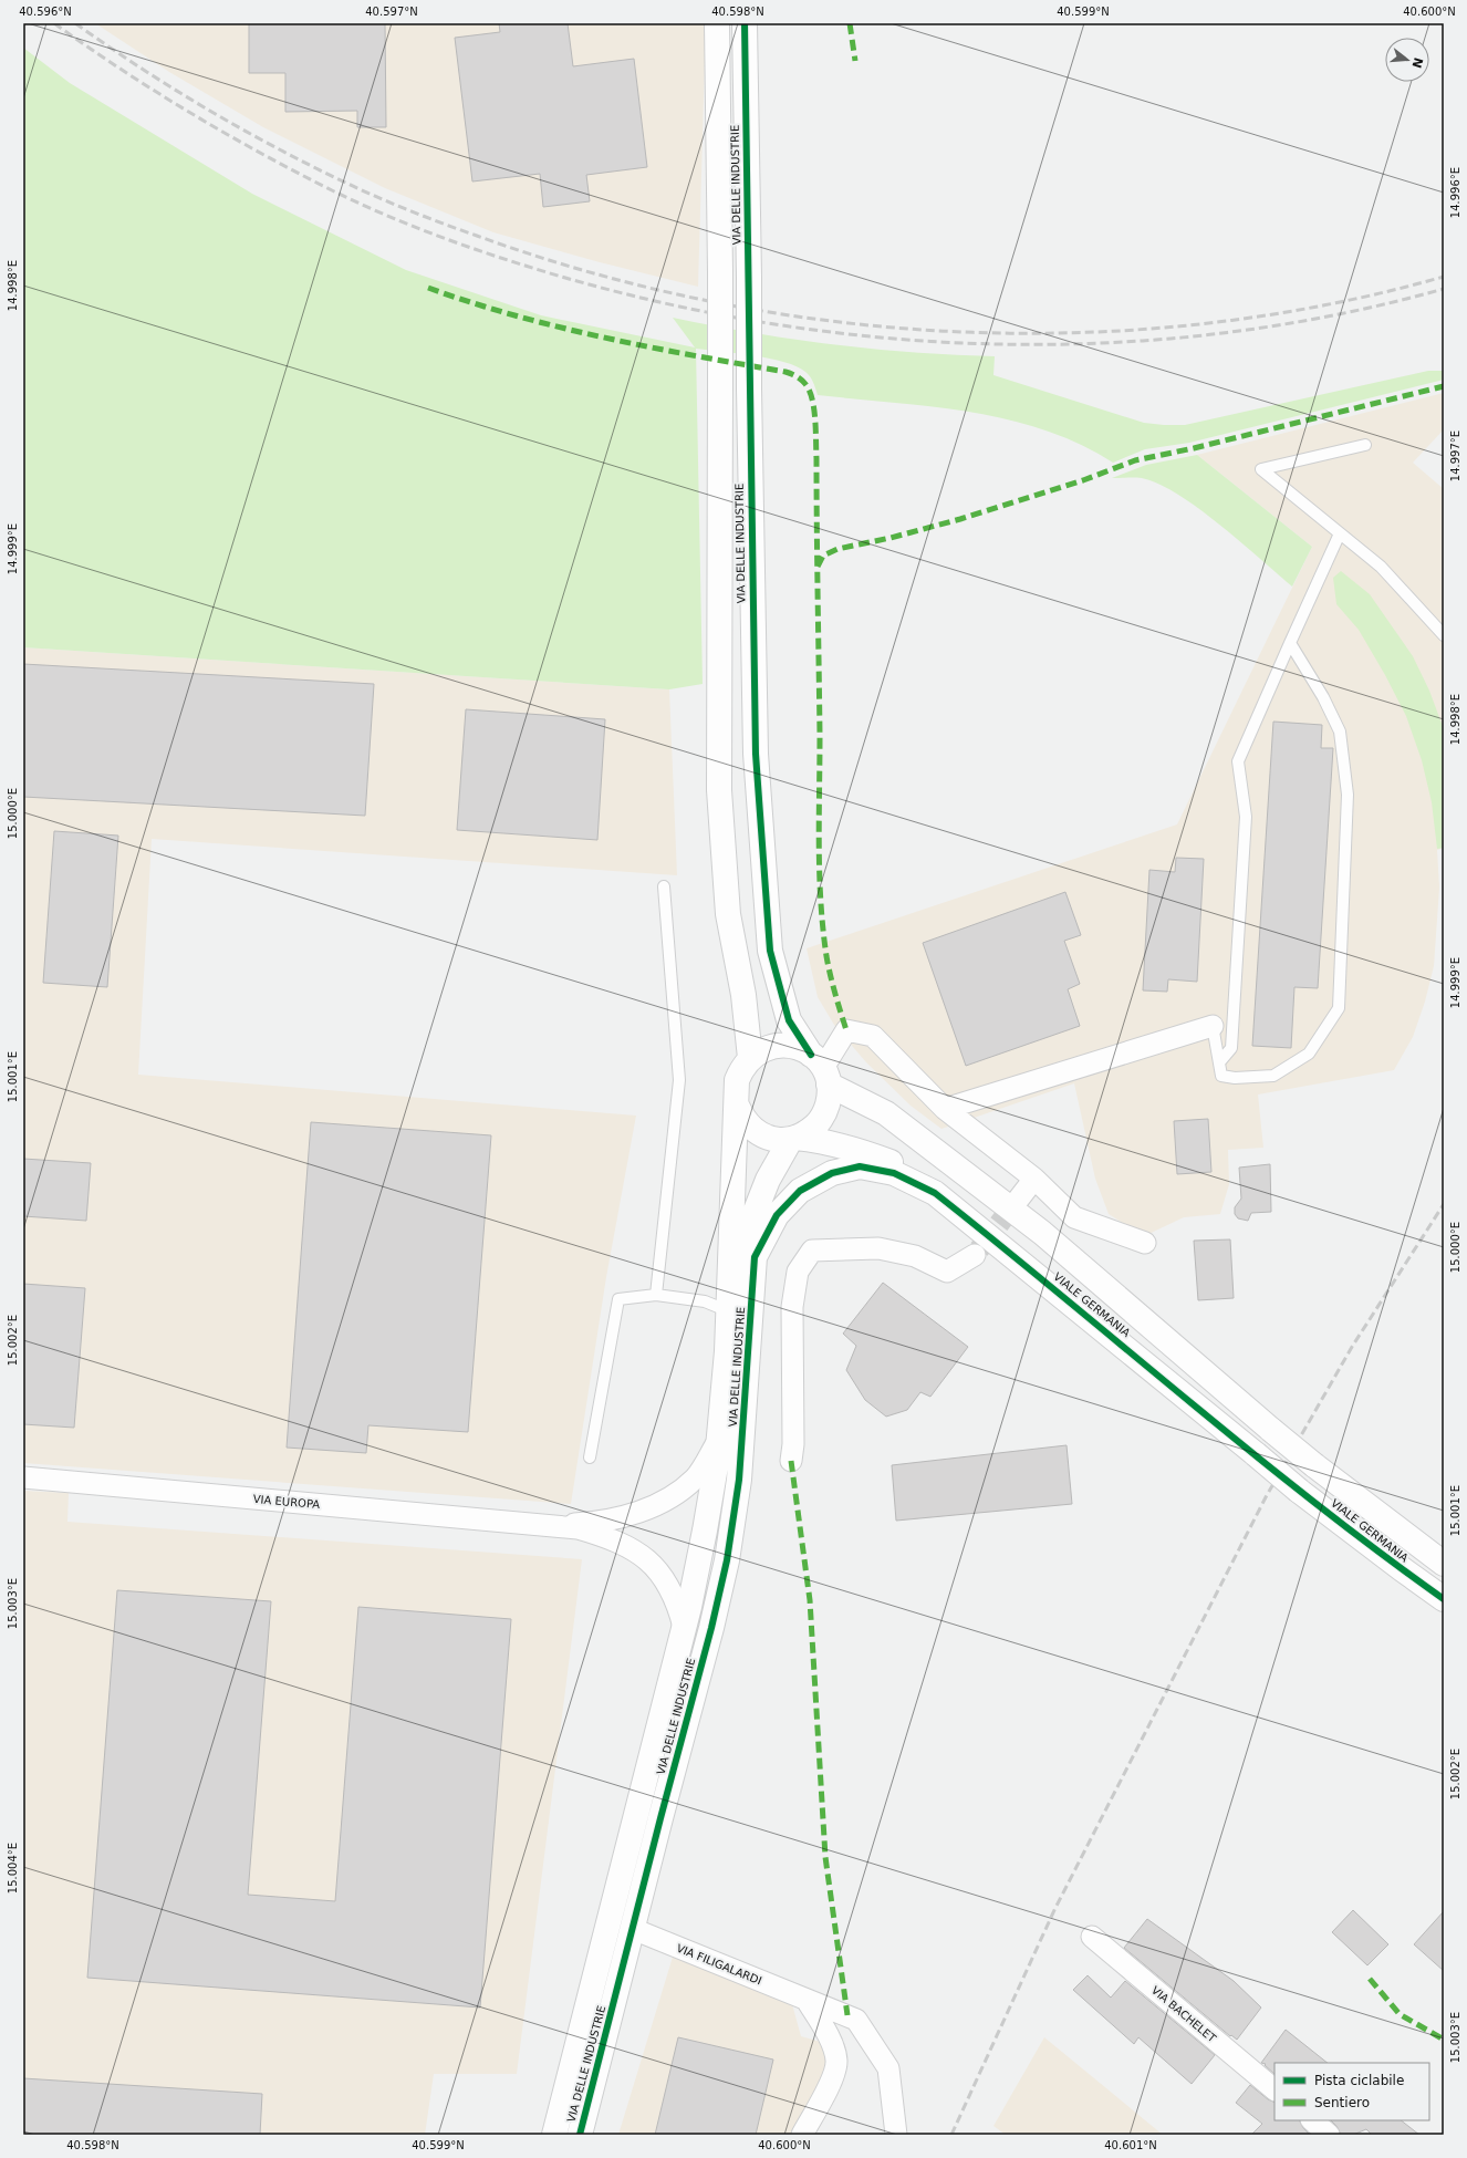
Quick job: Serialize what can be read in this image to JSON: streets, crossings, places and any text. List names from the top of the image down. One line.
{"streets":{"street":["VIA DELLE INDUSTRIE","VIALE GERMANIA","VIA EUROPA","VIA FILIGALARDI","VIA BACHELET"]},"crossings":[["VIA DELLE INDUSTRIE","VIALE GERMANIA"],["VIA DELLE INDUSTRIE","VIA EUROPA"],["VIA DELLE INDUSTRIE","VIA FILIGALARDI"]],"legend":["Pista ciclabile","Sentiero"],"north":"right","coordinates":["40.596°N","40.597°N","40.598°N","40.599°N","40.600°N","14.996°E","14.998°E","14.997°E","14.999°E","15.000°E","15.001°E","15.002°E","15.003°E","15.004°E","40.601°N"]}
